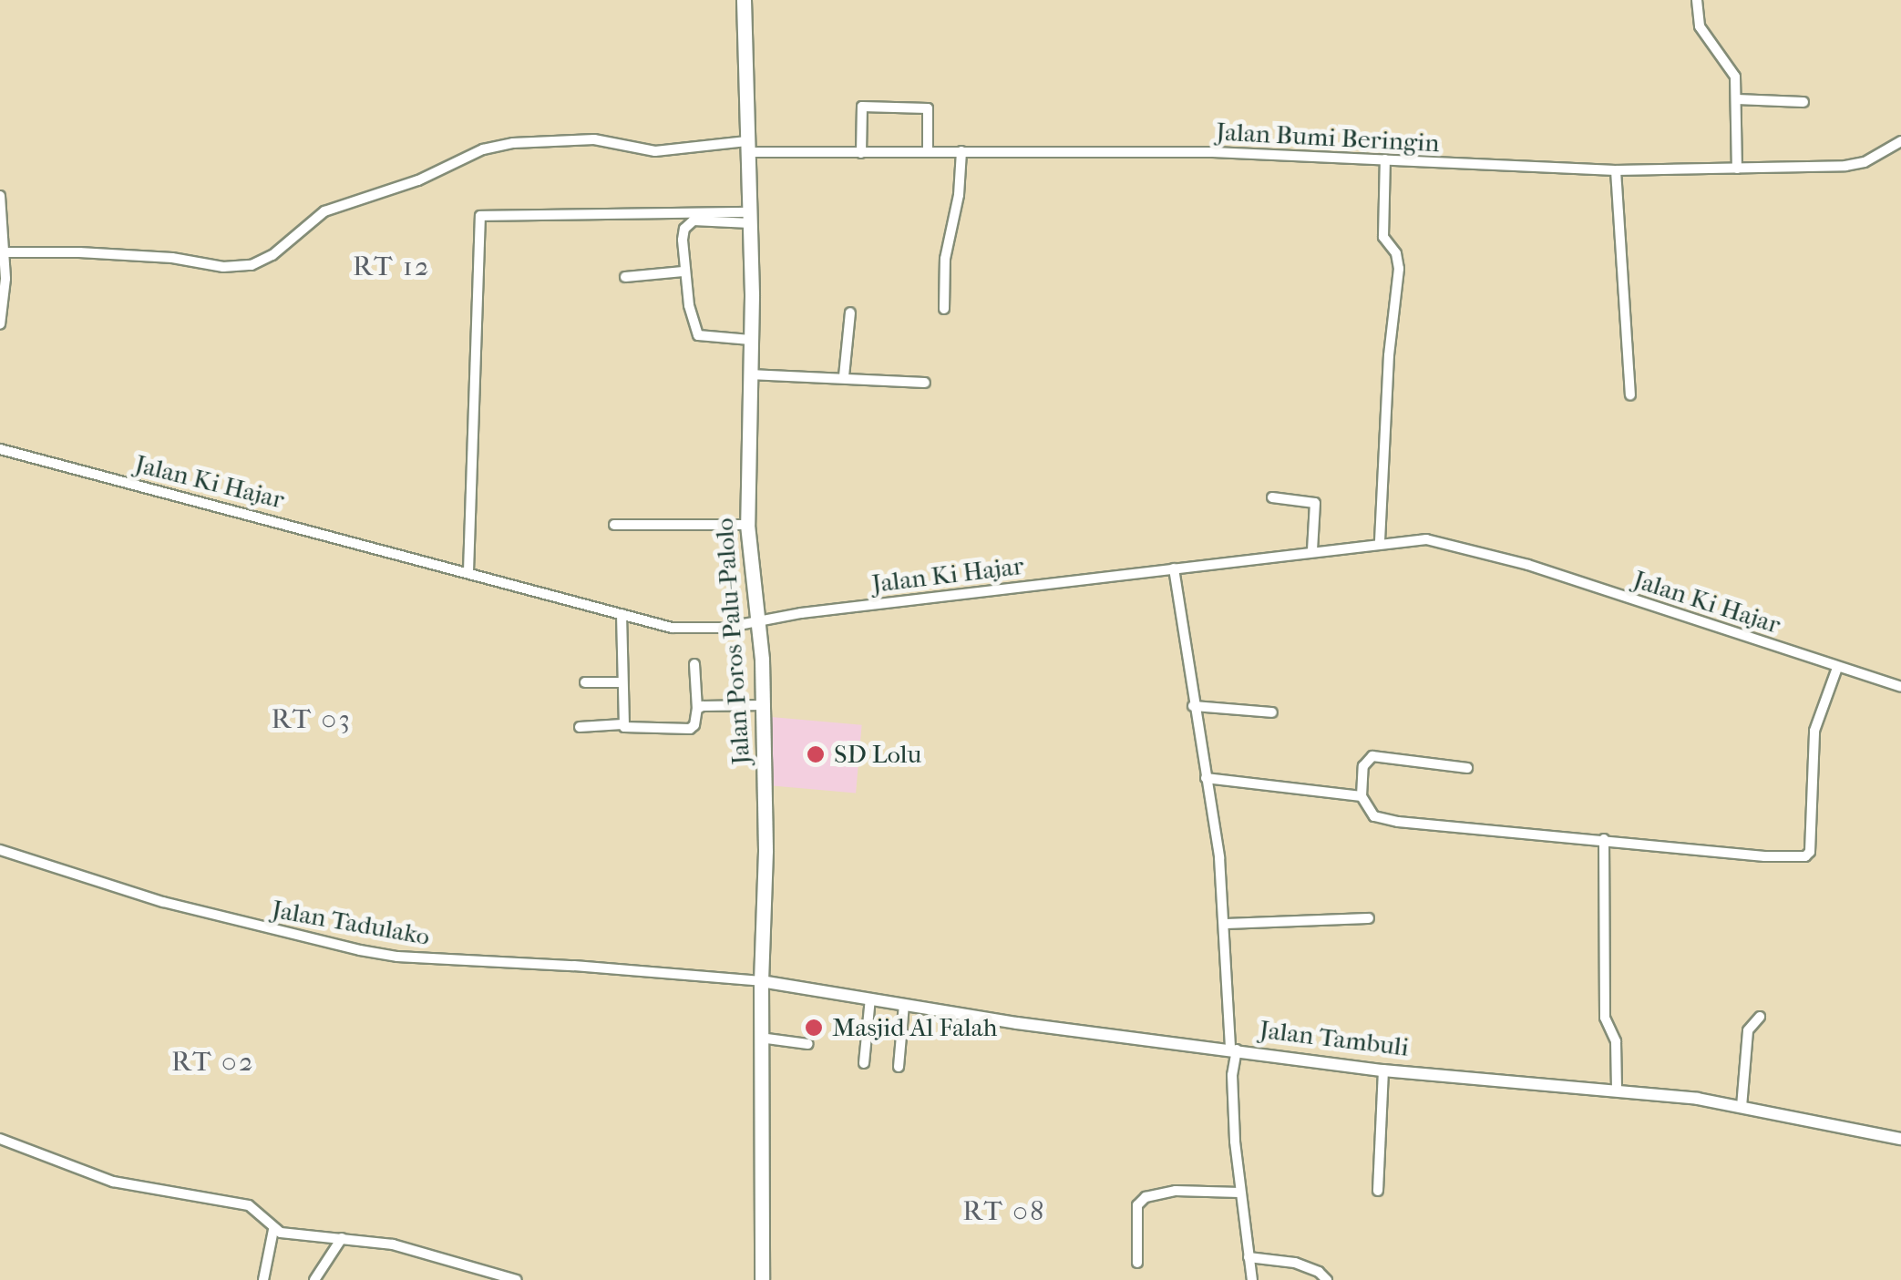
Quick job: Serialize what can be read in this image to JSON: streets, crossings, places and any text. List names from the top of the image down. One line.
{"streets":{"main road":["Jalan Poros Palu-Palolo"],"street":["Jalan Bumi Beringin","Jalan Ki Hajar","Jalan Tadulako","Jalan Tambuli"]},"crossings":[["Jalan Bumi Beringin","Jalan Poros Palu-Palolo"],["Jalan Ki Hajar","Jalan Poros Palu-Palolo"],["Jalan Poros Palu-Palolo","Jalan Tadulako"],["Jalan Poros Palu-Palolo","Jalan Tambuli"],["Jalan Tadulako","Jalan Tambuli"]],"districts":["RT 12","RT 03","RT 02","RT 08"],"places":["SD Lolu","Masjid Al Falah"]}
